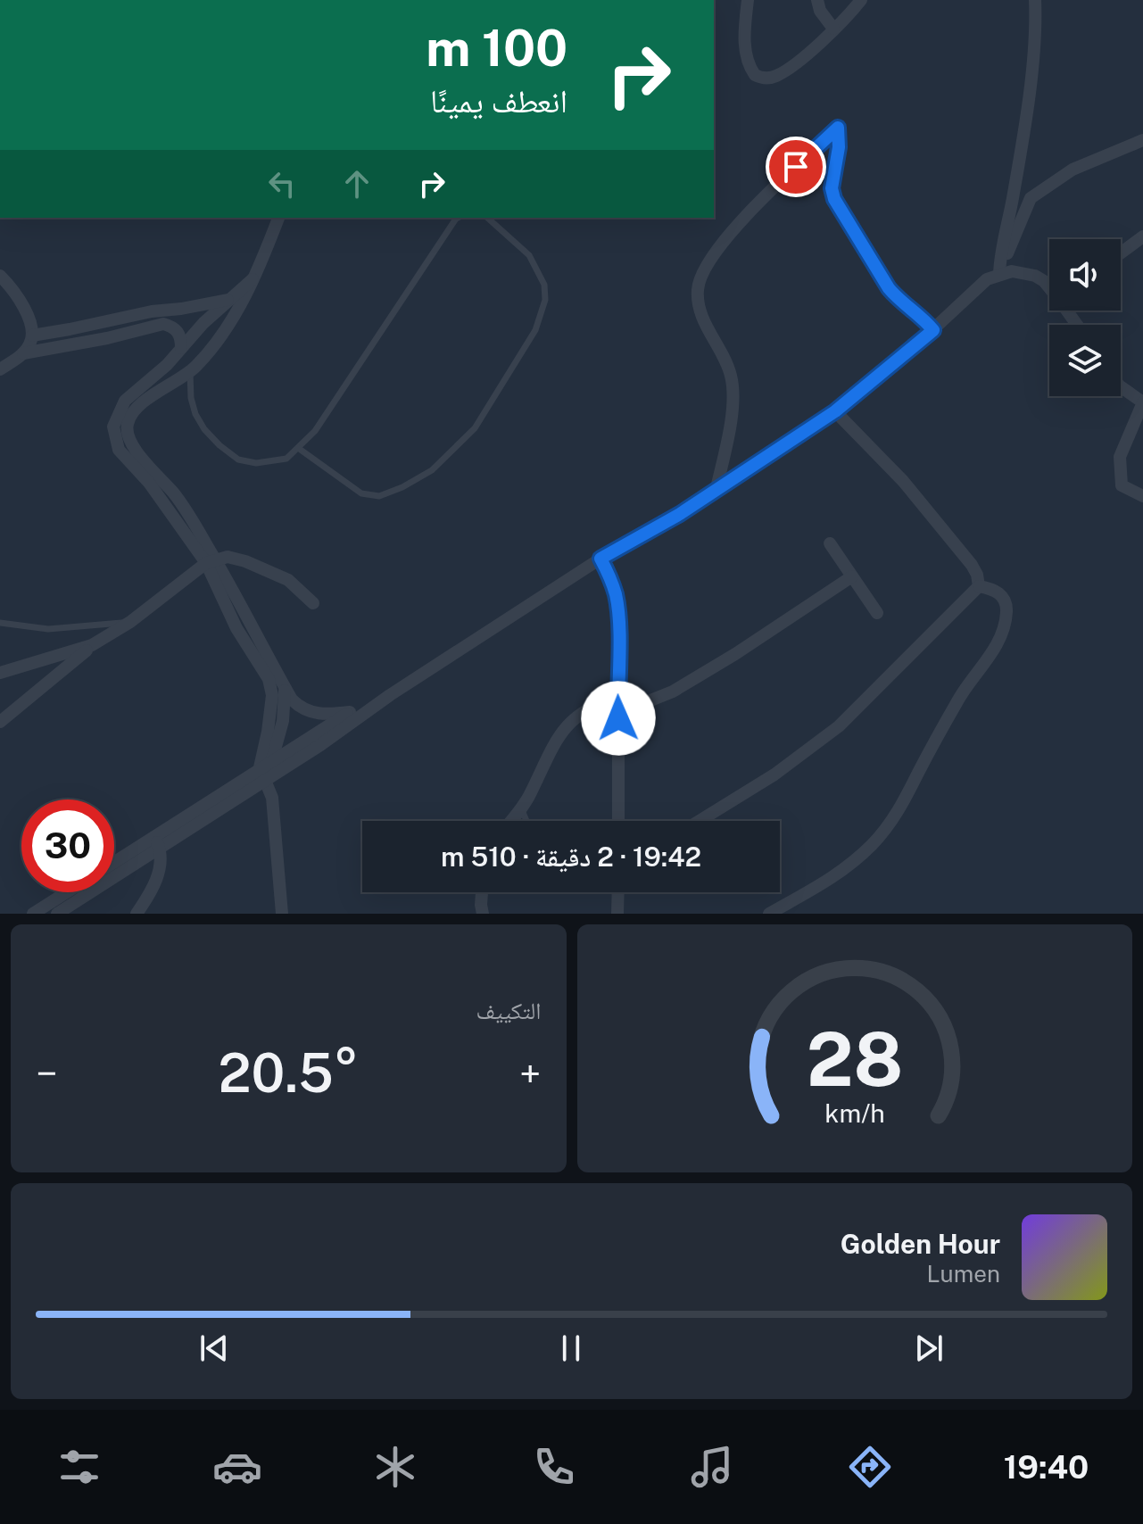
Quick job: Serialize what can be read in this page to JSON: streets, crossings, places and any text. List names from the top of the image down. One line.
{"page":{"turn":["100 m","انعطف يمينًا"],"limit":"30","trip":"19:42 · 2 دقيقة · 510 m","tile":"التكييف","heat":["−","20.5°","+"],"song":["Golden Hour","Lumen"],"tabs":"19:40","gauge":["28","km/h"]}}
